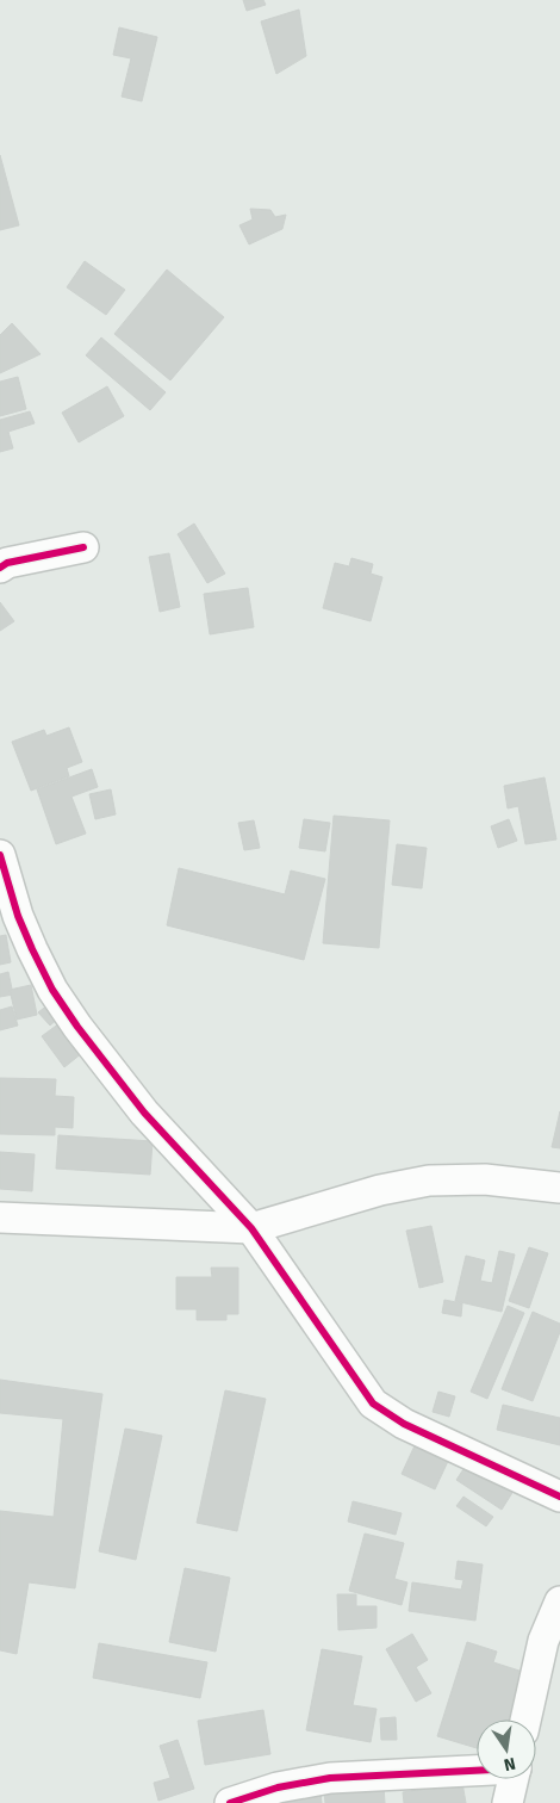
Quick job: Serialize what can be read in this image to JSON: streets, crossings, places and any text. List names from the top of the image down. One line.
{"north":"bottom"}
